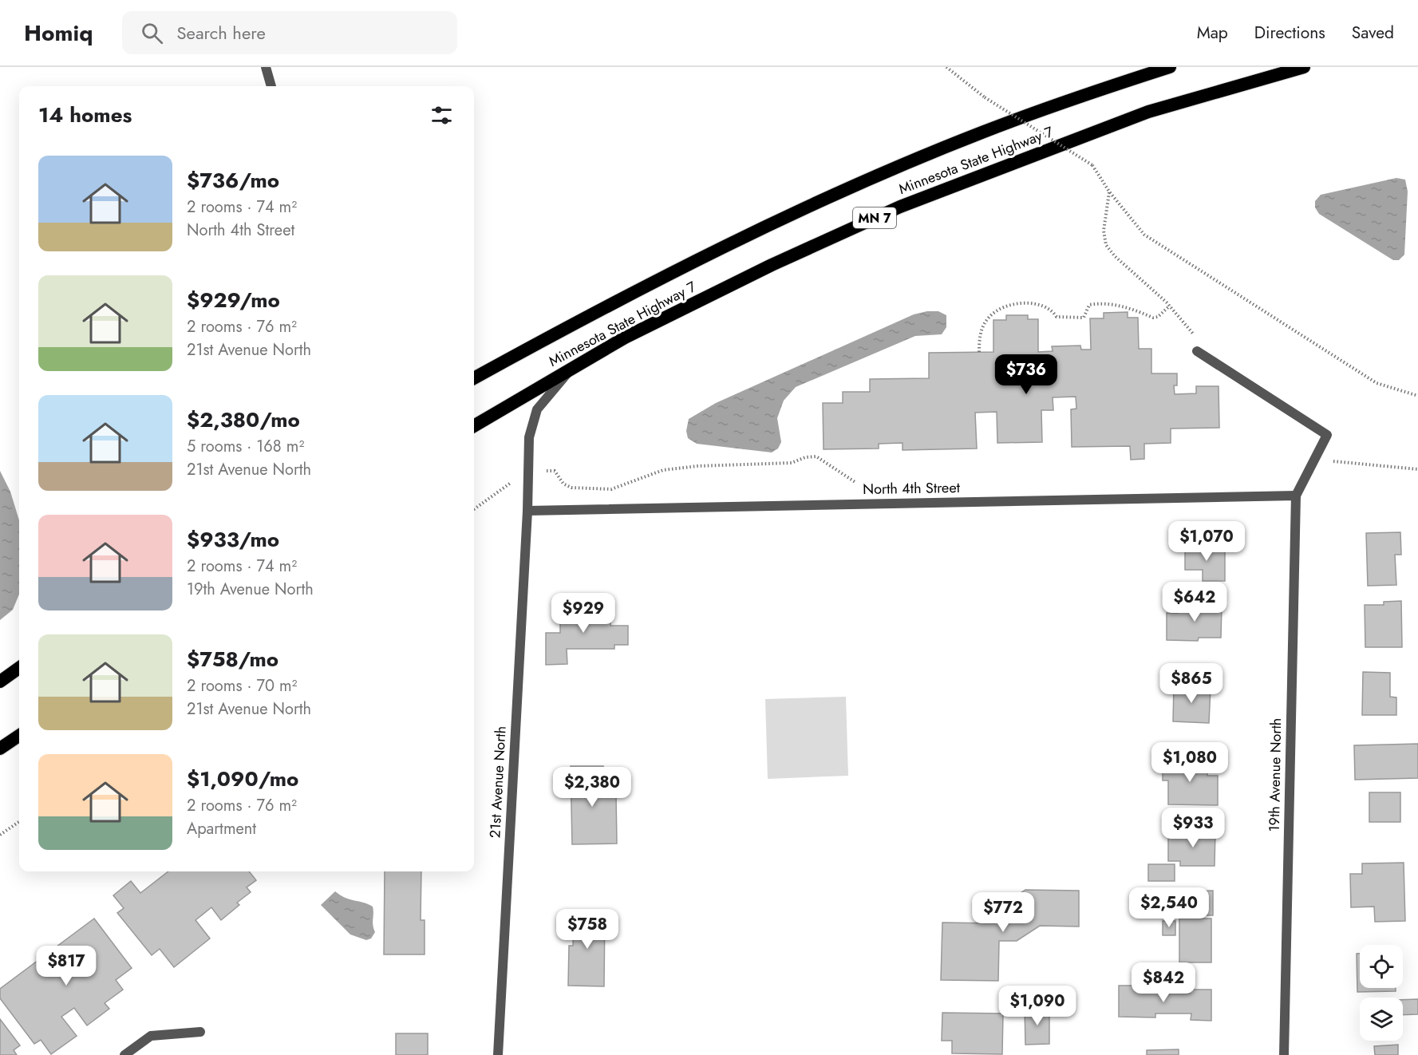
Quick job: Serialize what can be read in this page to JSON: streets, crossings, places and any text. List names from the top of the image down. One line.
{"streets":{"highway":["Minnesota State Highway 7","MN 7"],"street":["North 4th Street","19th Avenue North","21st Avenue North"]},"crossings":[["Minnesota State Highway 7","21st Avenue North"],["North 4th Street","19th Avenue North"],["North 4th Street","21st Avenue North"]],"page":{"header":"Homiq","search":"Search here","nav":["Map","Directions","Saved"],"heading":"14 homes","list":[{"name":"$736/mo","note":"2 rooms · 74 m² · North 4th Street"},{"name":"$929/mo","note":"2 rooms · 76 m² · 21st Avenue North"},{"name":"$2,380/mo","note":"5 rooms · 168 m² · 21st Avenue North"},{"name":"$933/mo","note":"2 rooms · 74 m² · 19th Avenue North"},{"name":"$758/mo","note":"2 rooms · 70 m² · 21st Avenue North"},{"name":"$1,090/mo","note":"2 rooms · 76 m² · Apartment"}],"price":["$736","$1,070","$642","$929","$865","$1,080","$2,380","$933","$2,540","$772","$758","$817","$842","$1,090"]}}
